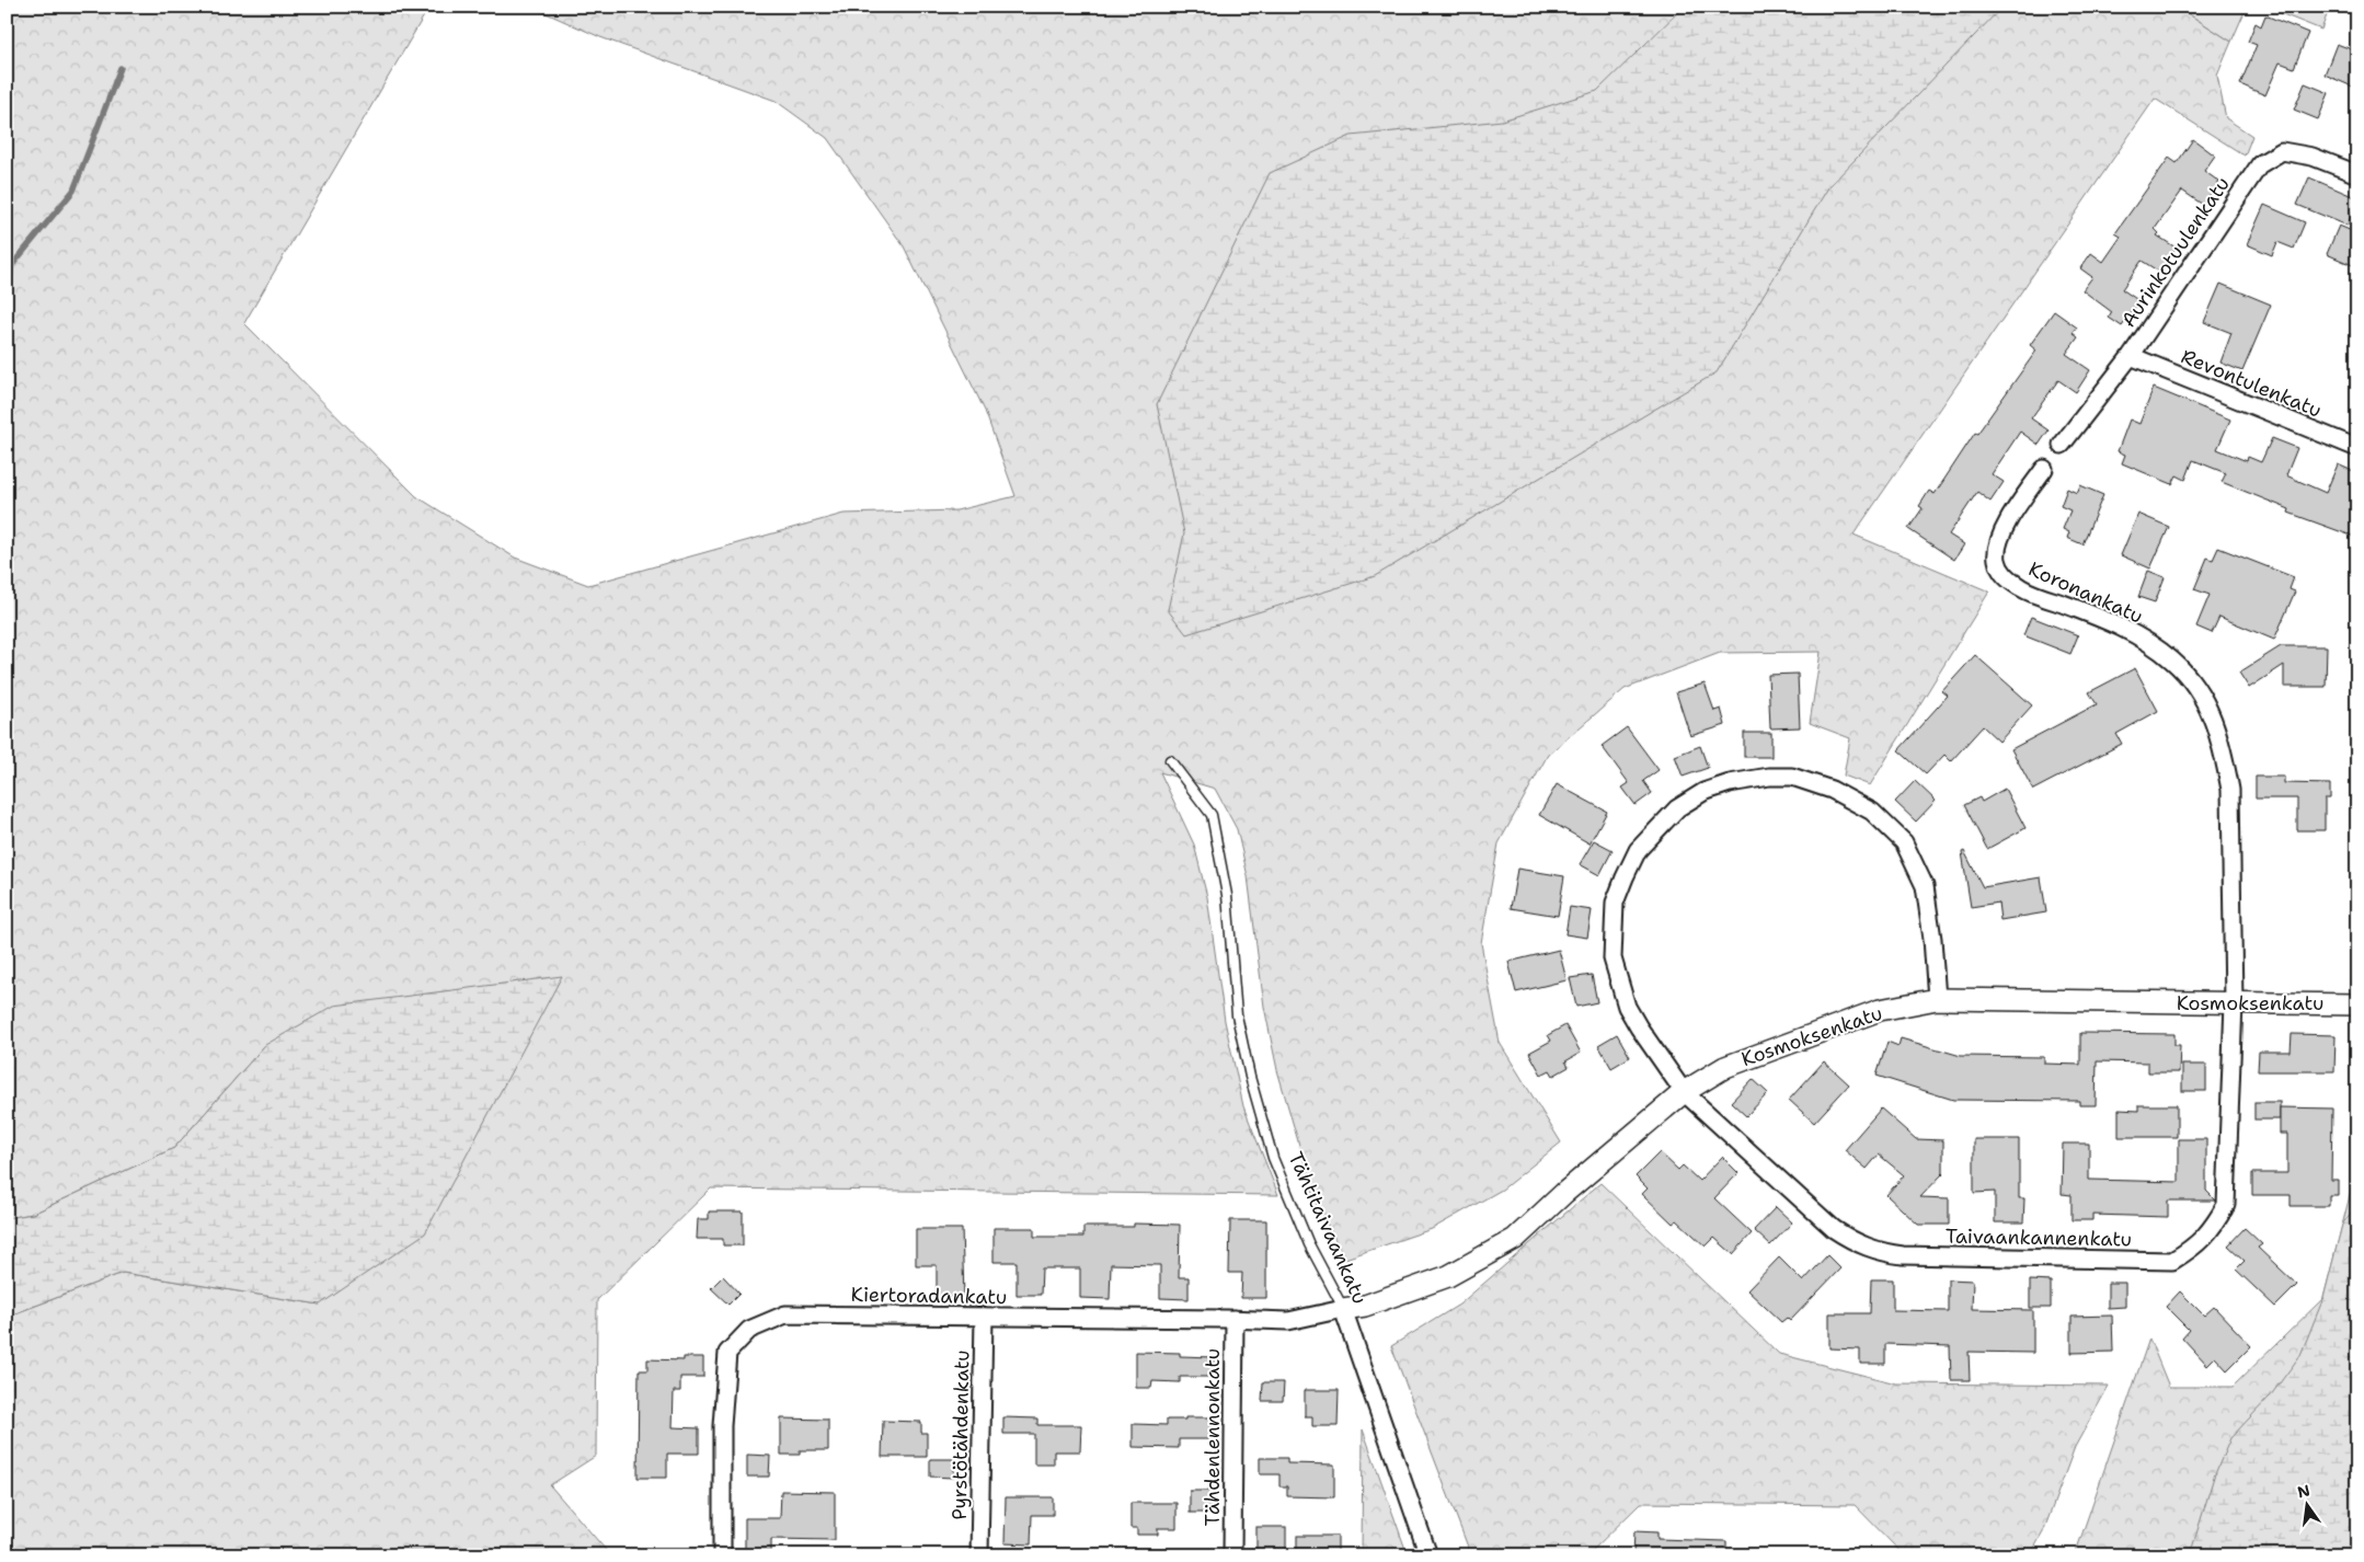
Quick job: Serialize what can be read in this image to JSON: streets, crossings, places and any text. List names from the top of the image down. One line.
{"streets":{"street":["Aurinkotuulenkatu","Revontulenkatu","Koronankatu","Kosmoksenkatu","Tähtitaivaankatu","Taivaankannenkatu","Kiertoradankatu","Pyrstötähdenkatu","Tähdenlennonkatu"]},"crossings":[["Aurinkotuulenkatu","Revontulenkatu"],["Koronankatu","Kosmoksenkatu"],["Koronankatu","Taivaankannenkatu"],["Kosmoksenkatu","Tähtitaivaankatu"],["Kosmoksenkatu","Taivaankannenkatu"],["Kosmoksenkatu","Kiertoradankatu"],["Tähtitaivaankatu","Kiertoradankatu"],["Kiertoradankatu","Pyrstötähdenkatu"],["Kiertoradankatu","Tähdenlennonkatu"]],"north":"top"}
